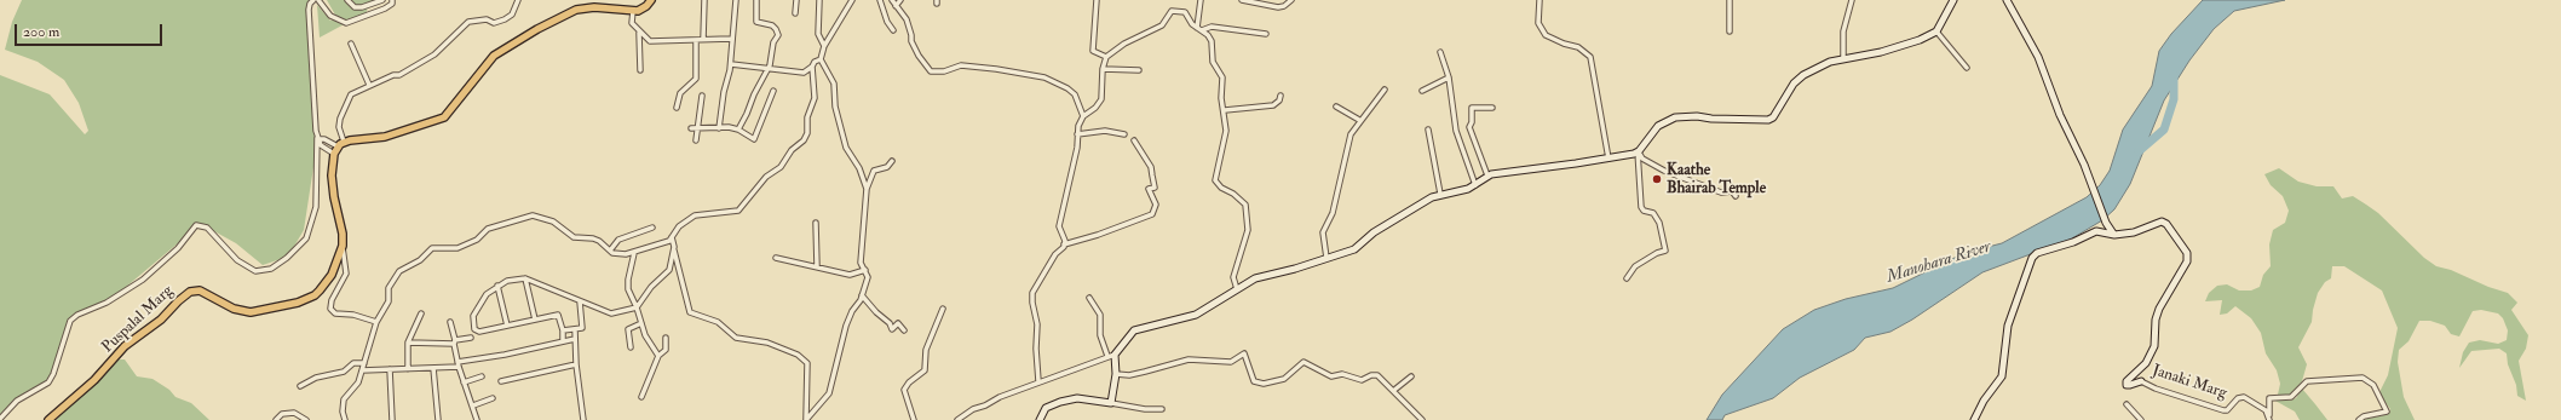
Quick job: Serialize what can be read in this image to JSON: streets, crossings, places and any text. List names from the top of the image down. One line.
{"streets":{"main road":["Puspalal Marg"],"street":["Janaki Marg"]},"water":["Manohara River"],"places":["Kaathe Bhairab Temple"],"scale_bar":"200 m"}
